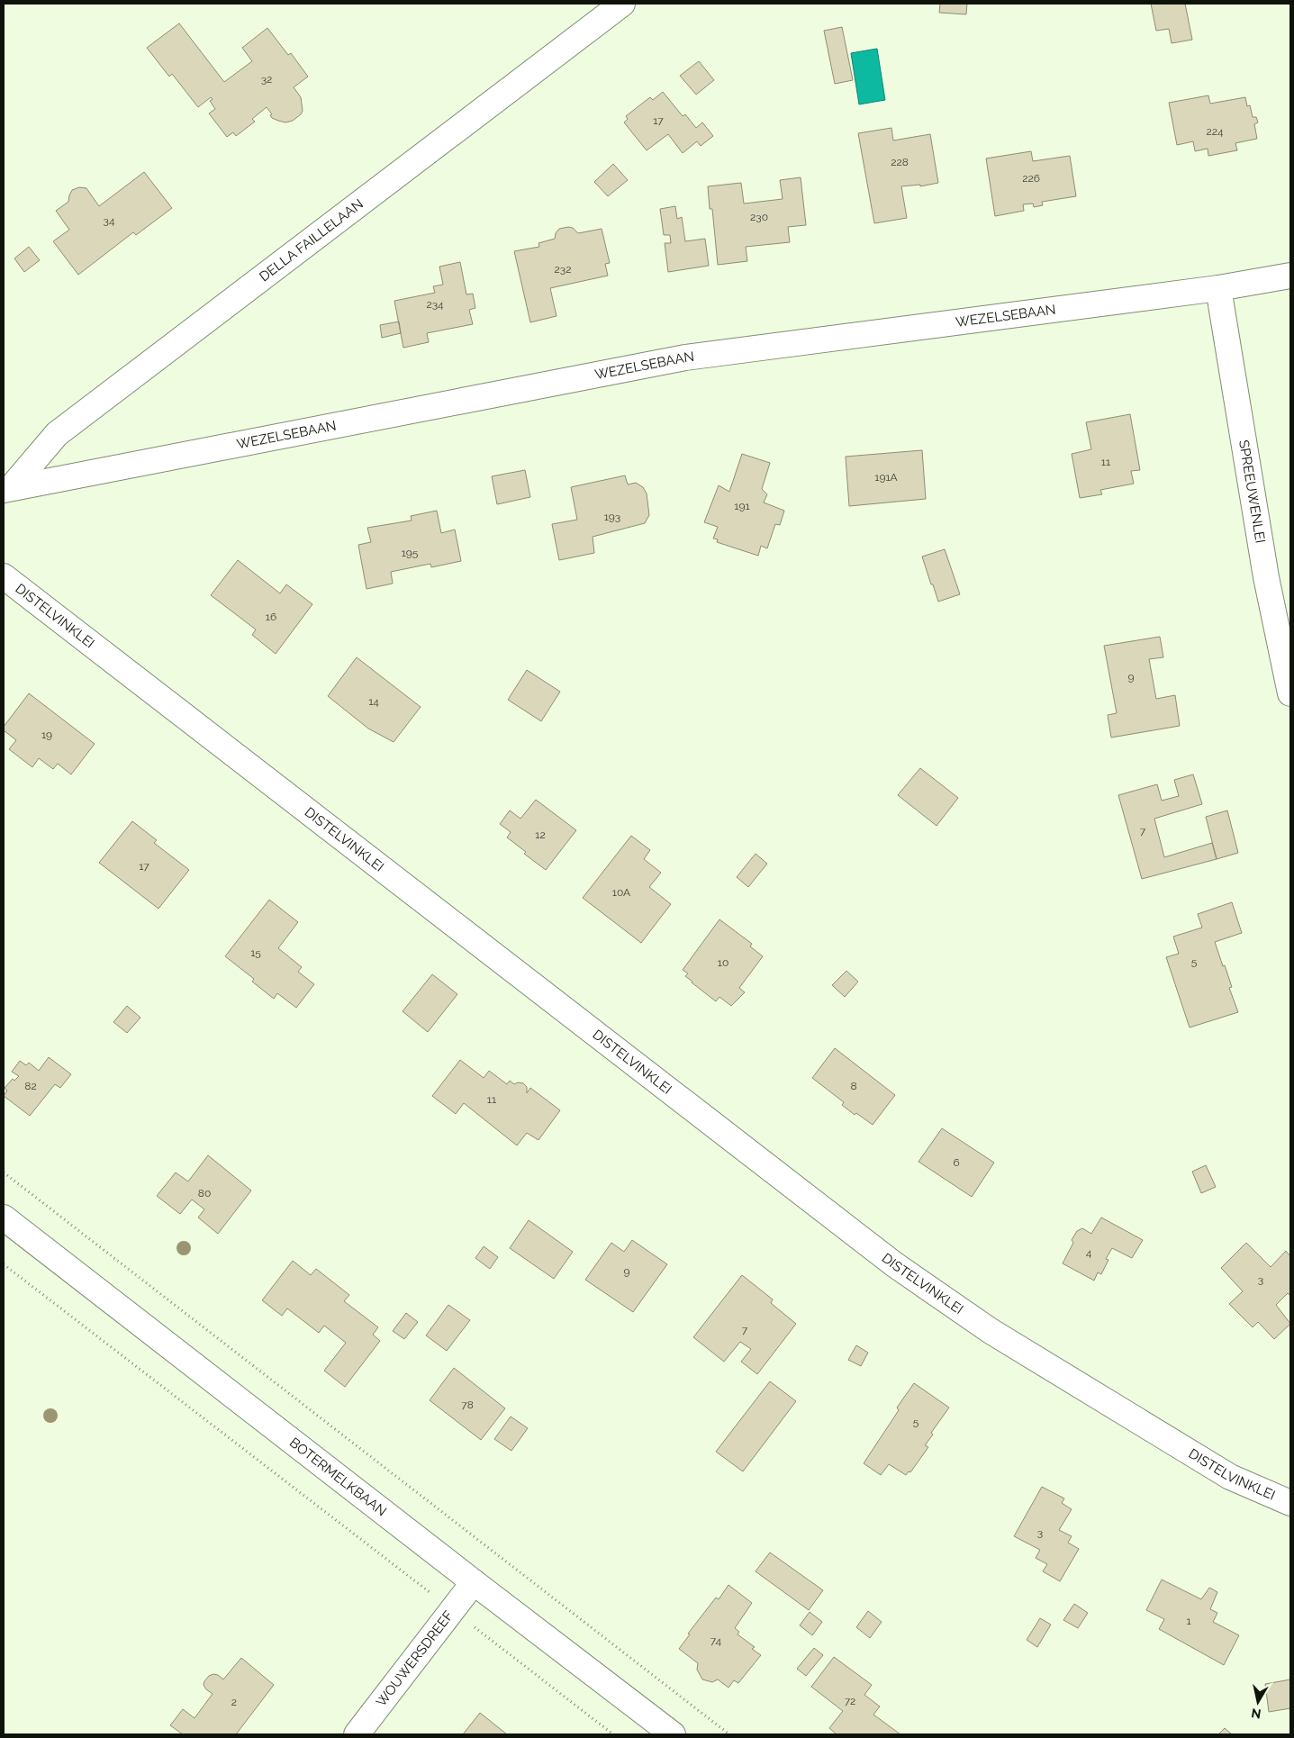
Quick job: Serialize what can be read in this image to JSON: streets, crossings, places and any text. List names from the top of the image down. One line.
{"streets":{"street":["DELLA FAILLELAAN","WEZELSEBAAN","SPREEUWENLEI","DISTELVINKLEI","BOTERMELKBAAN","WOUWERSDREEF"]},"crossings":[["DELLA FAILLELAAN","WEZELSEBAAN"],["WEZELSEBAAN","SPREEUWENLEI"],["BOTERMELKBAAN","WOUWERSDREEF"]],"house_numbers":["32","17","224","228","226","230","34","232","234","11","191A","191","193","195","16","9","14","19","7","12","17","10A","15","5","10","82","8","11","6","80","4","9","3","7","78","5","3","1","74","72","2"],"north":"bottom"}
